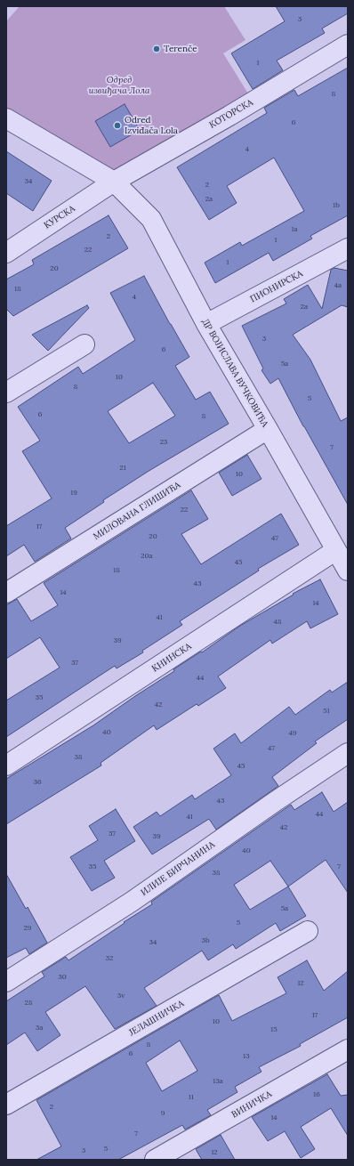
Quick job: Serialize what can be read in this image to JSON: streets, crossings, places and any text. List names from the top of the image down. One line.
{"streets":{"street":["КОТОРСКА","КУРСКА","ПИОНИРСКА","ДР ВОЈИСЛАВА ВУЧКОВИЋА","МИЛОВАНА ГЛИШИЋА","КНИНСКА","ИЛИЈЕ БИРЧАНИНА","ЈЕЛАШНИЧКА","ВИНИЧКА"]},"crossings":[["КОТОРСКА","КУРСКА"],["КОТОРСКА","ДР ВОЈИСЛАВА ВУЧКОВИЋА"],["КУРСКА","ДР ВОЈИСЛАВА ВУЧКОВИЋА"],["ПИОНИРСКА","ДР ВОЈИСЛАВА ВУЧКОВИЋА"],["ДР ВОЈИСЛАВА ВУЧКОВИЋА","МИЛОВАНА ГЛИШИЋА"],["ДР ВОЈИСЛАВА ВУЧКОВИЋА","КНИНСКА"]],"parks":["Одред извиђача Лола"],"places":["Terenče","Odred Izviđača Lola"],"house_numbers":["3","1","8","6","4","34","2","2a","1b","1a","2","1","22","1","20","4a","18","4","2a","3","6","5a","10","8","5","6","8","23","7","21","10","19","22","17","20","47","20a","45","18","43","14","14","41","48","39","37","44","35","42","51","40","49","47","38","45","36","43","44","41","42","37","39","40","35","7","38","5a","5","29","3b","34","32","30","12","3v","28","17","10","3a","15","8","6","13","13a","16","11","2","9","14","7","5","3","12"]}
